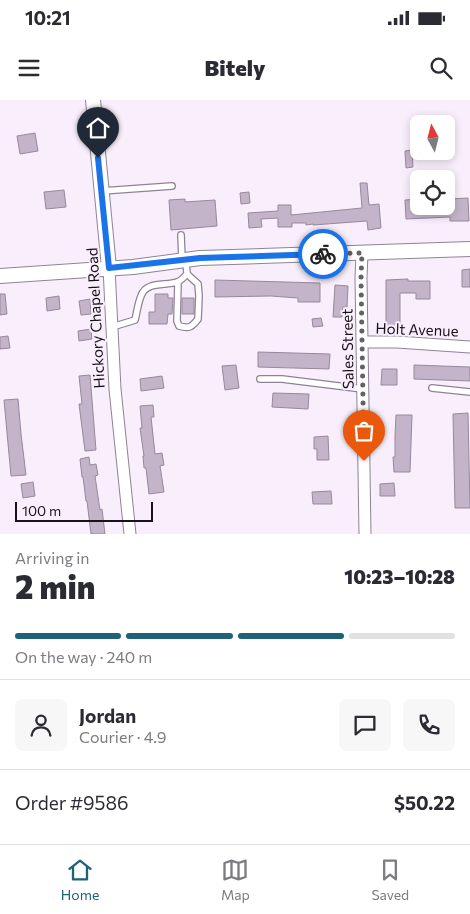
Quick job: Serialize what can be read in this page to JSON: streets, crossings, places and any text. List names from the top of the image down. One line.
{"streets":{"street":["Hickory Chapel Road","Holt Avenue","Sales Street"]},"crossings":[["Holt Avenue","Sales Street"]],"scale_bar":"100 m","north":"top","page":{"status":"10:21","header":"Bitely","scale":"100 m","heading":["2 min","Arriving in","10:23–10:28"],"panel":["Jordan","Courier · 4.9","Order #9586","$50.22"],"bar":"On the way · 240 m","tabs":["Home","Map","Saved"]}}
